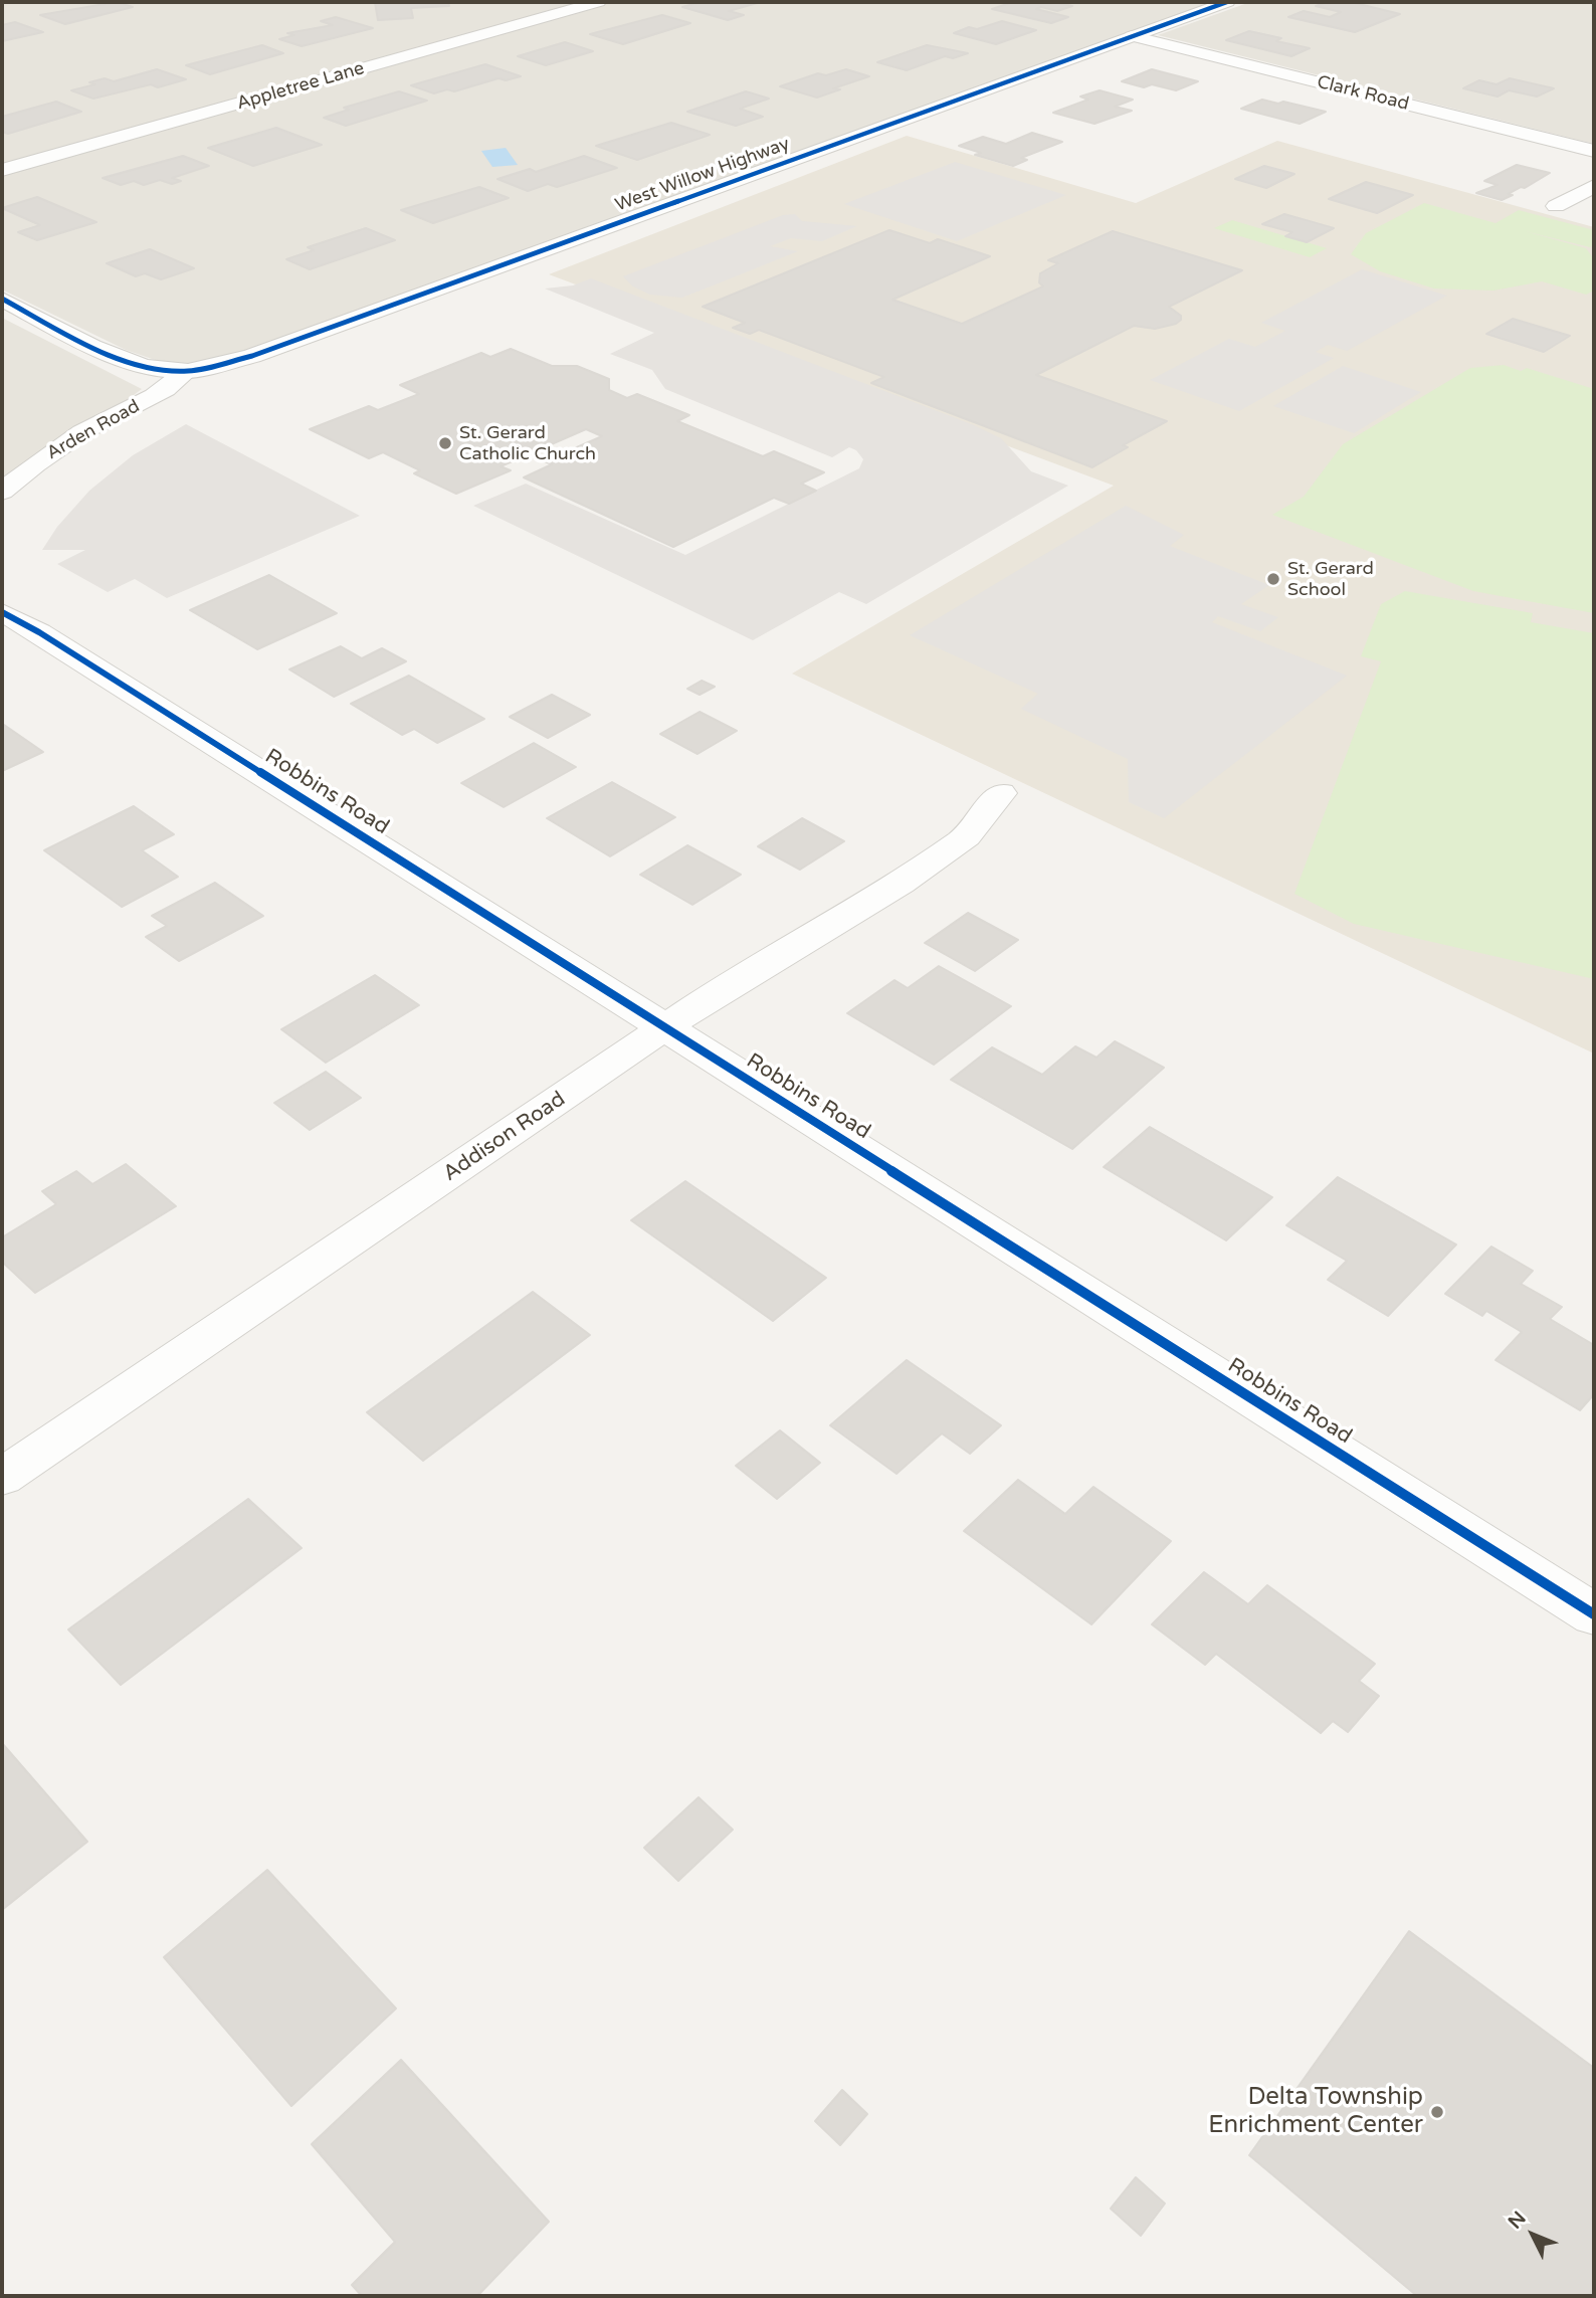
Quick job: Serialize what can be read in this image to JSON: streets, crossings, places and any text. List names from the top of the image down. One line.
{"streets":{"street":["Appletree Lane","Clark Road","West Willow Highway","Arden Road","Robbins Road","Addison Road"]},"crossings":[["Clark Road","West Willow Highway"],["West Willow Highway","Arden Road"],["Robbins Road","Addison Road"]],"places":["St. Gerard Catholic Church","St. Gerard School","Delta Township Enrichment Center"],"north":"top left"}
